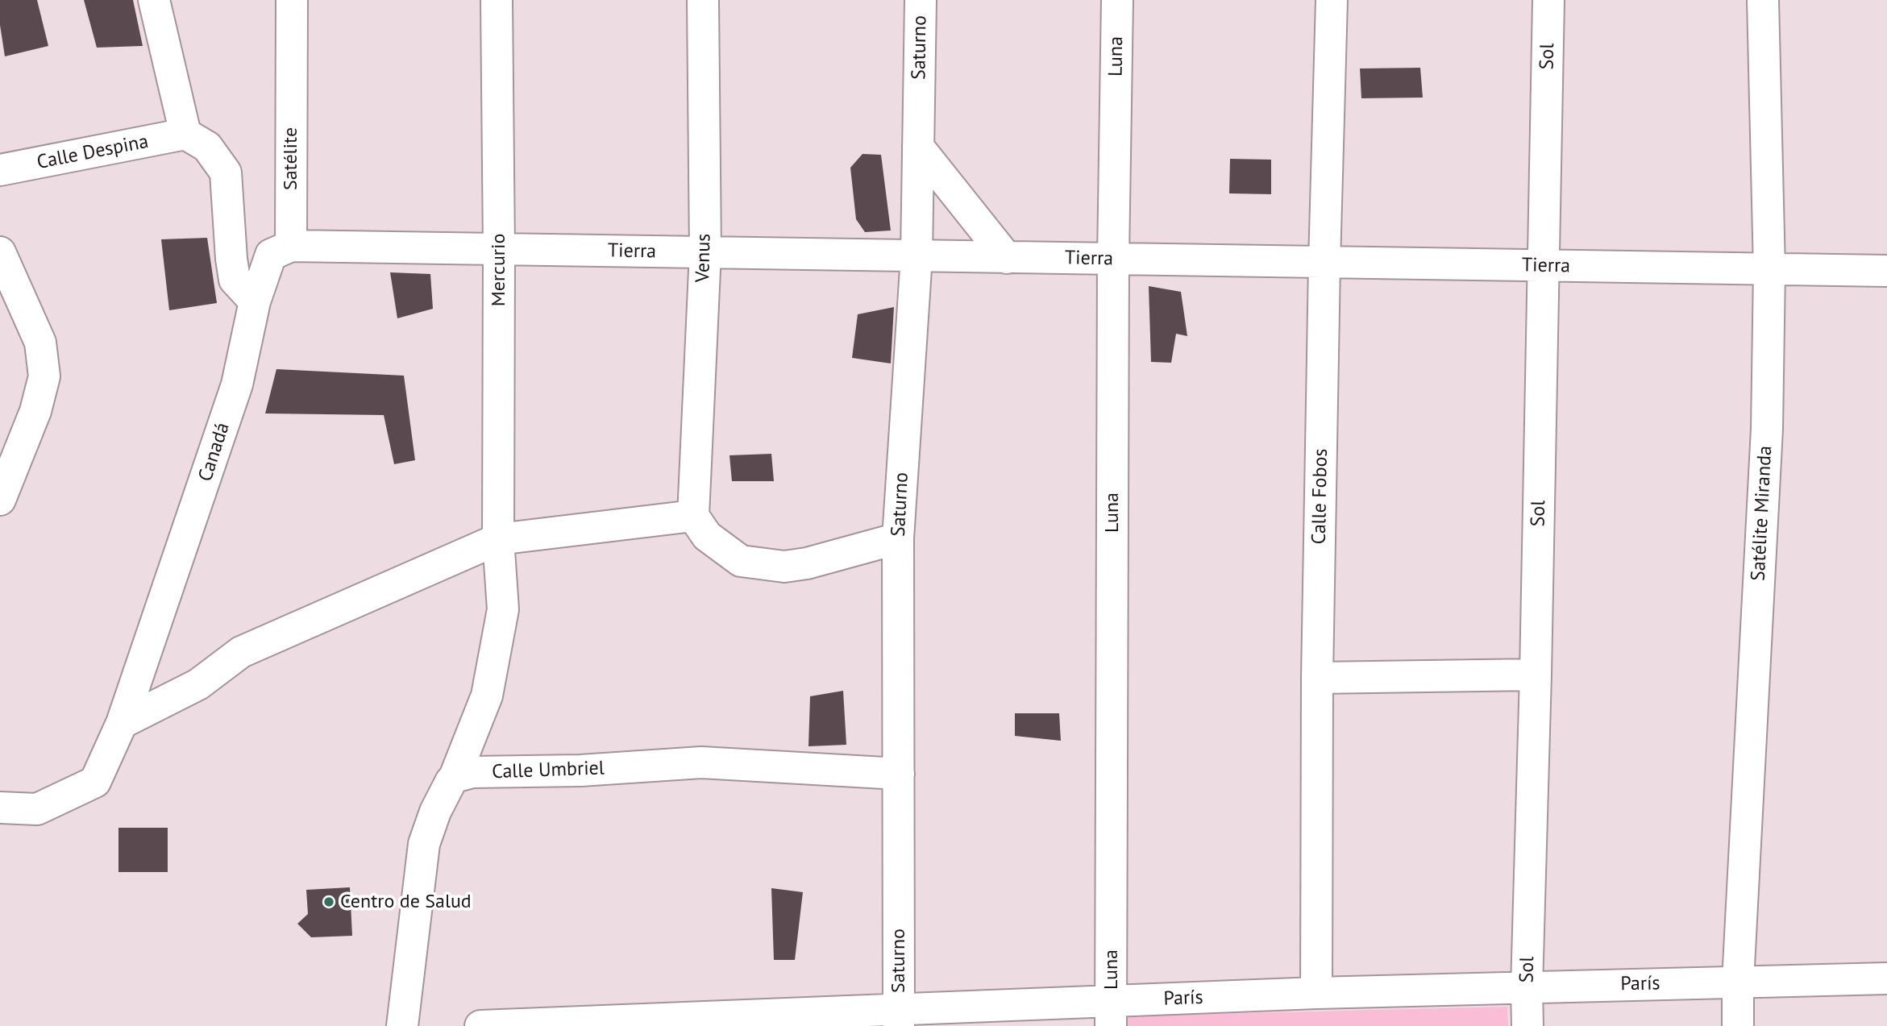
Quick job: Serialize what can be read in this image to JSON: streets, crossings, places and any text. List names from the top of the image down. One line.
{"streets":{"street":["Saturno","Luna","Sol","Calle Despina","Satélite","Tierra","Venus","Mercurio","Canadá","Calle Fobos","Satélite Miranda","Calle Umbriel","París"]},"crossings":[["Saturno","Tierra"],["Saturno","Calle Umbriel"],["Saturno","París"],["Luna","Tierra"],["Luna","París"],["Sol","Tierra"],["Sol","París"],["Satélite","Tierra"],["Tierra","Venus"],["Tierra","Mercurio"],["Tierra","Calle Fobos"],["Tierra","Satélite Miranda"],["Mercurio","Calle Umbriel"],["Calle Fobos","París"],["Satélite Miranda","París"]],"places":["Centro de Salud"]}
